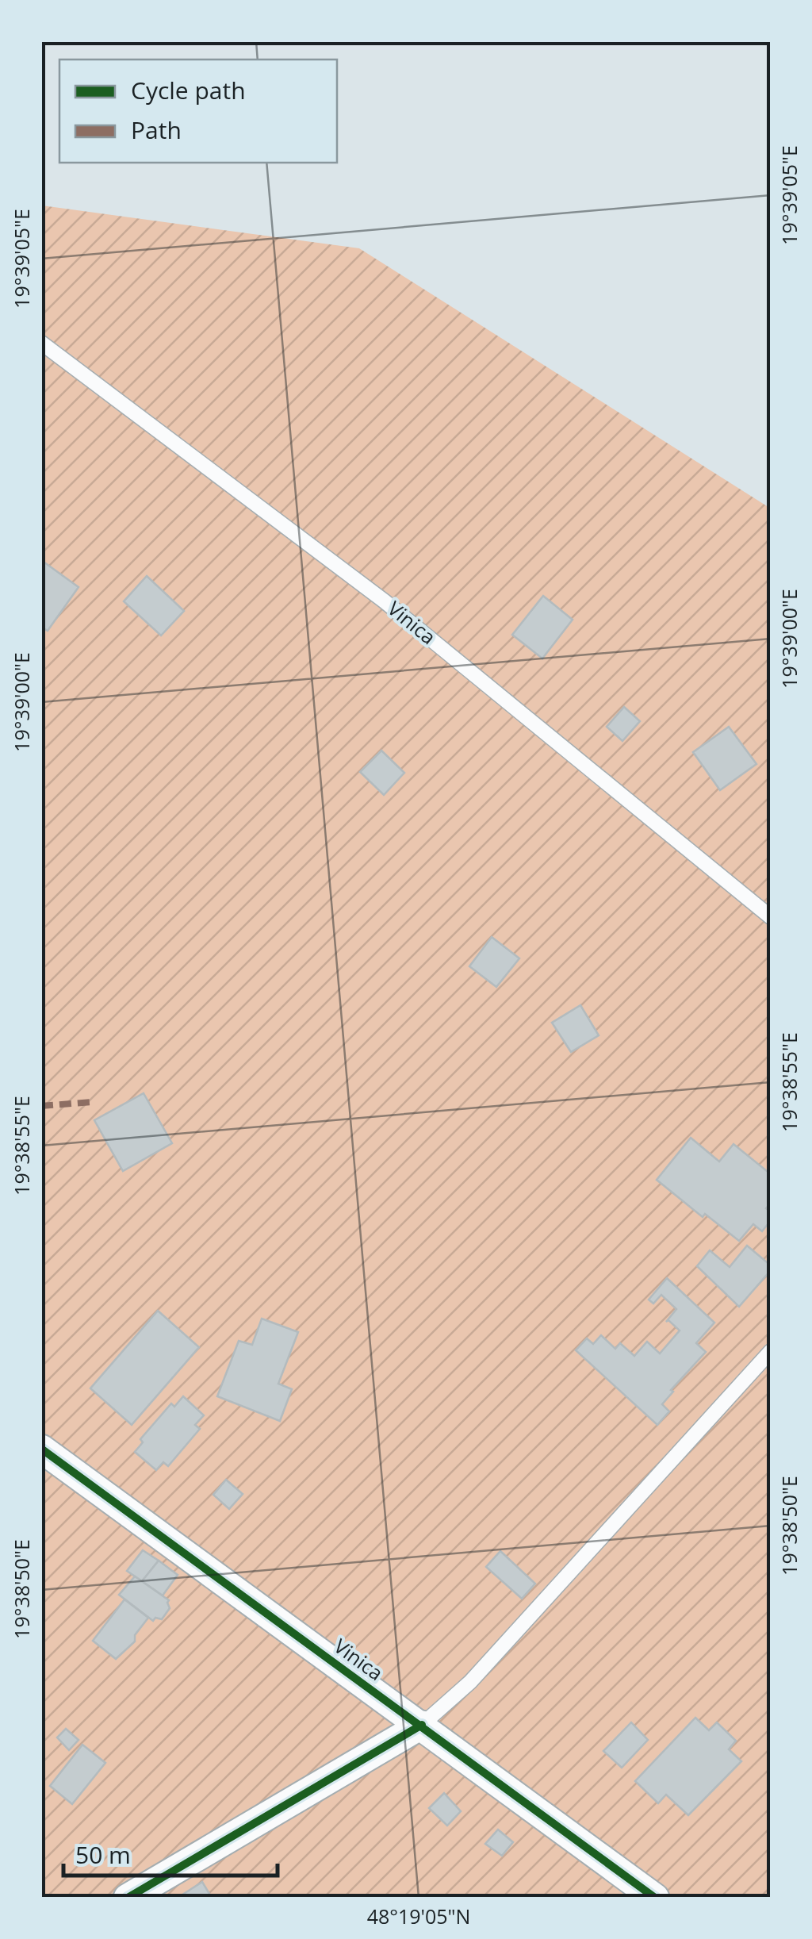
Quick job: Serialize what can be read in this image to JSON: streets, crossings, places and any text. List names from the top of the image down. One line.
{"streets":{"street":["Vinica"]},"legend":["Cycle path","Path"],"scale_bar":"50 m","coordinates":["19°39'05\"E","19°39'00\"E","19°38'55\"E","19°38'50\"E","48°19'05\"N"]}
